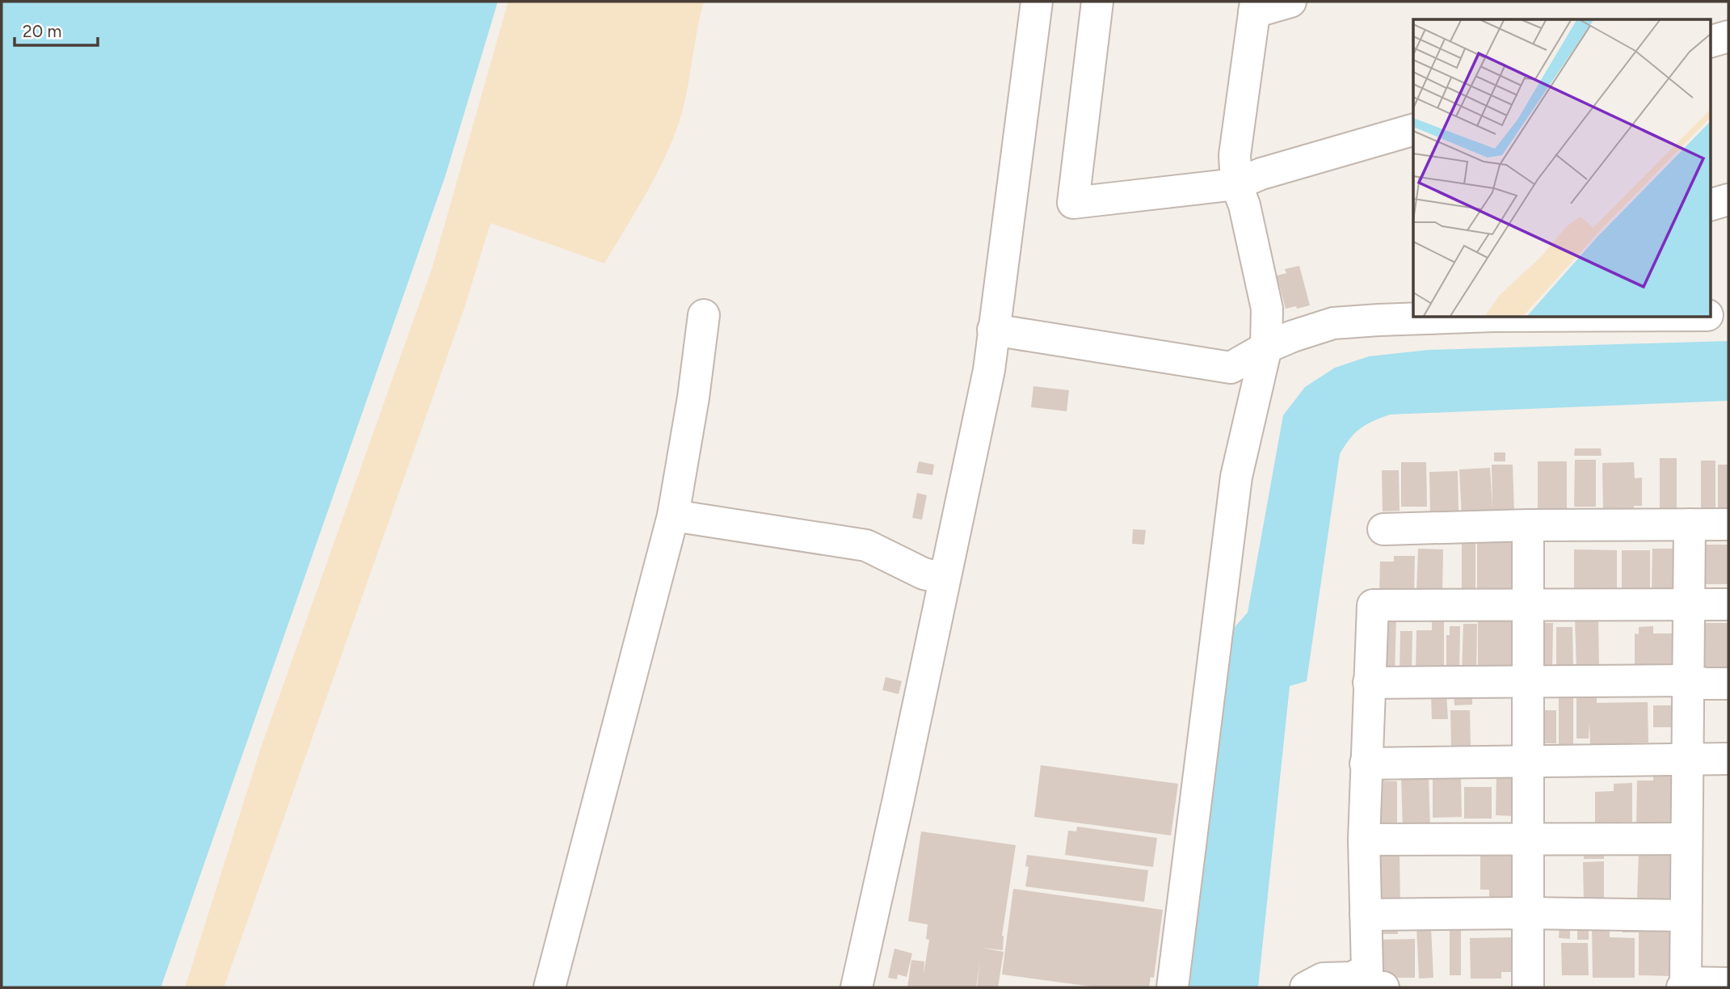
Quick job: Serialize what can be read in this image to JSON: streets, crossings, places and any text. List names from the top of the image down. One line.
{"scale_bar":"20 m"}
